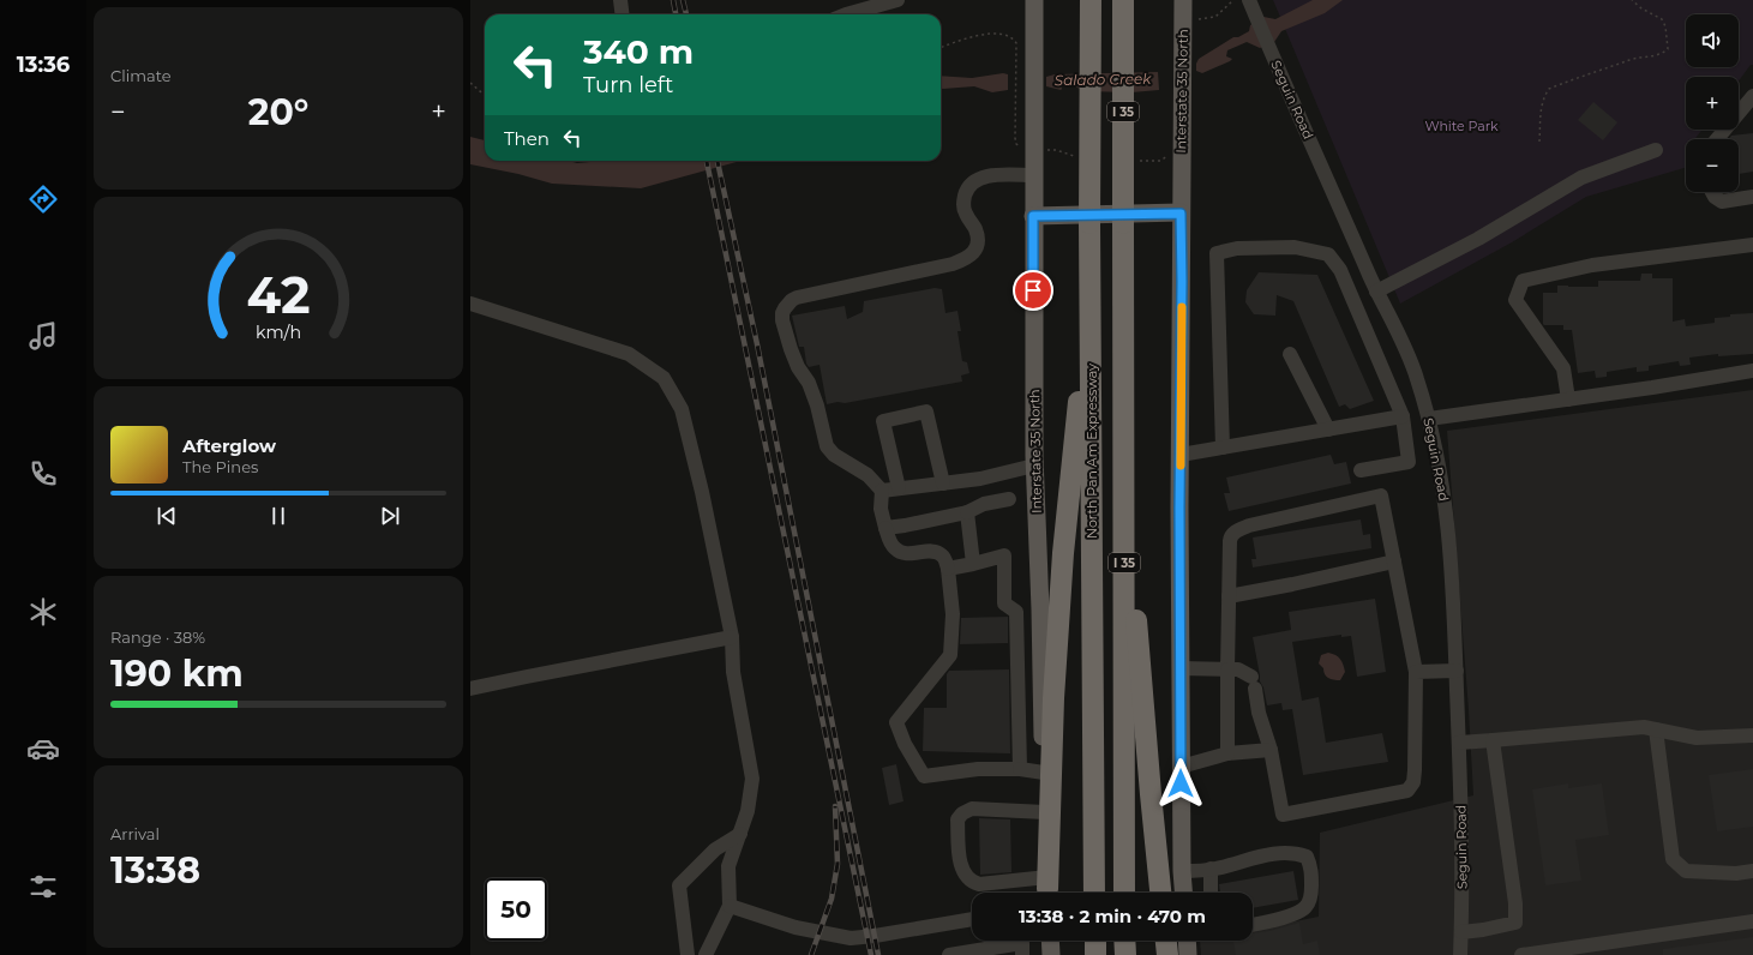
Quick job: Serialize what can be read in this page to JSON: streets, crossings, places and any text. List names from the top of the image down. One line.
{"streets":{"highway":["I 35","North Pan Am Expressway"],"main road":["Interstate 35 North"],"street":["Seguin Road"]},"water":["Salado Creek"],"parks":["White Park"],"page":{"tabs":"13:36","tile":["Climate",["Range · 38%","190 km"],["Arrival","13:38"]],"map_buttons":["+","−"],"turn":["340 m","Turn left"],"heat":["−","20°","+"],"then":"Then","song":["Afterglow","The Pines"],"limit":"50","trip":"13:38 · 2 min · 470 m","gauge":["42","km/h"]}}
